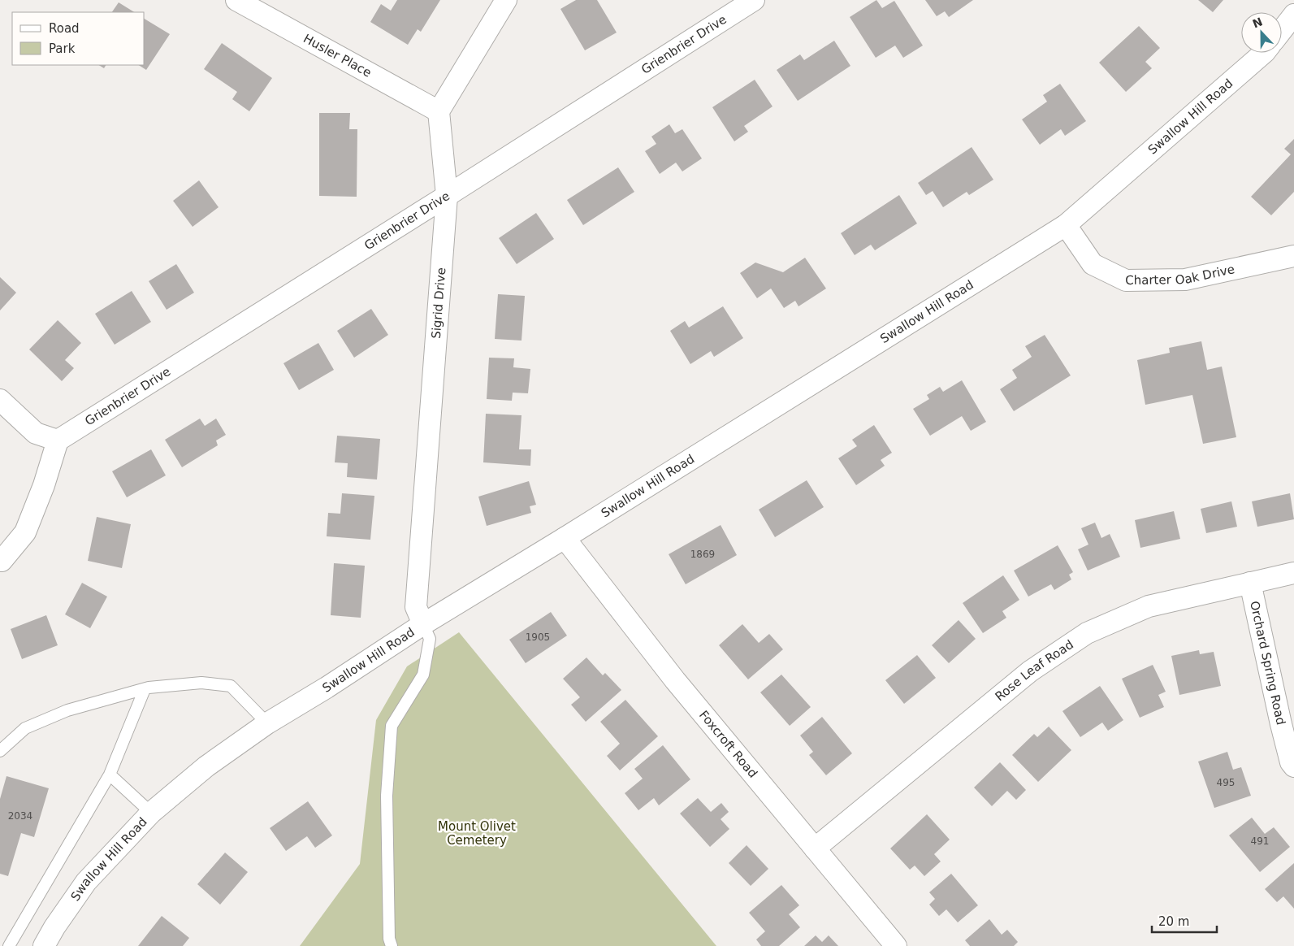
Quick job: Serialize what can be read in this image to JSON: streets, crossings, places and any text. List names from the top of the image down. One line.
{"streets":{"street":["Grienbrier Drive","Husler Place","Swallow Hill Road","Charter Oak Drive","Sigrid Drive","Orchard Spring Road","Rose Leaf Road","Foxcroft Road"]},"crossings":[["Grienbrier Drive","Sigrid Drive"],["Husler Place","Sigrid Drive"],["Swallow Hill Road","Charter Oak Drive"],["Swallow Hill Road","Sigrid Drive"],["Swallow Hill Road","Foxcroft Road"],["Orchard Spring Road","Rose Leaf Road"],["Rose Leaf Road","Foxcroft Road"]],"parks":["Mount Olivet Cemetery"],"house_numbers":["1869","1905","495","2034","491"],"legend":["Road","Park"],"scale_bar":"20 m","north":"top"}
